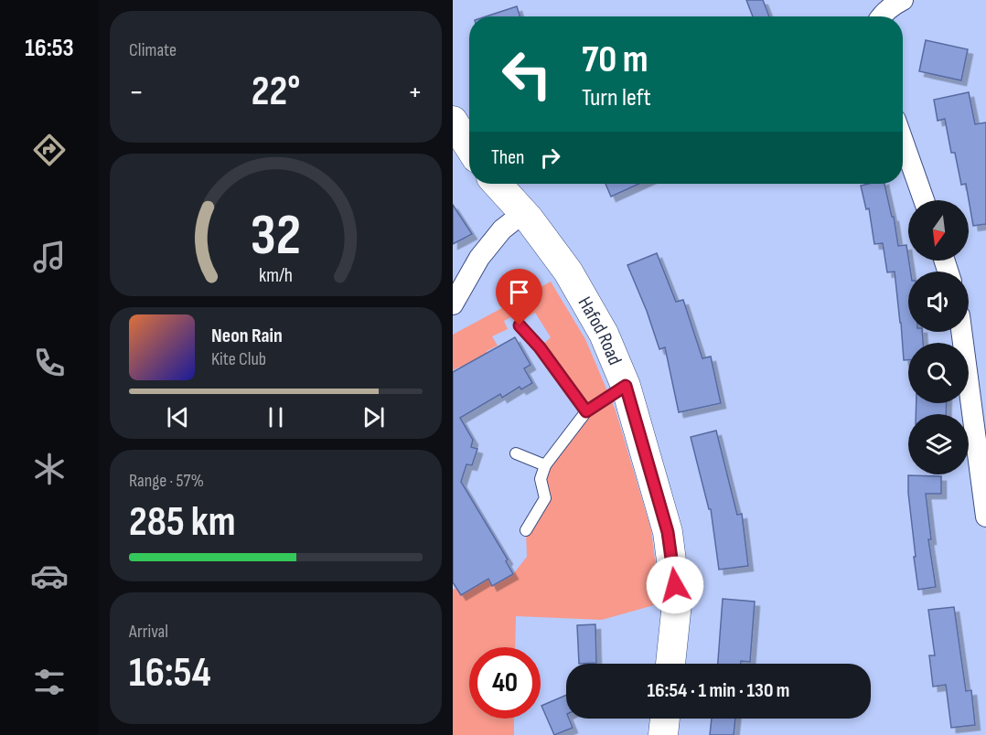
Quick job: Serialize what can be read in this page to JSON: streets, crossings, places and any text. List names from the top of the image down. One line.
{"streets":{"street":["Hafod Road"]},"north":"bottom","page":{"tabs":"16:53","tile":["Climate",["Range · 57%","285 km"],["Arrival","16:54"]],"turn":["70 m","Turn left"],"heat":["−","22°","+"],"then":"Then","song":["Neon Rain","Kite Club"],"limit":"40","trip":"16:54 · 1 min · 130 m","gauge":["32","km/h"]}}
